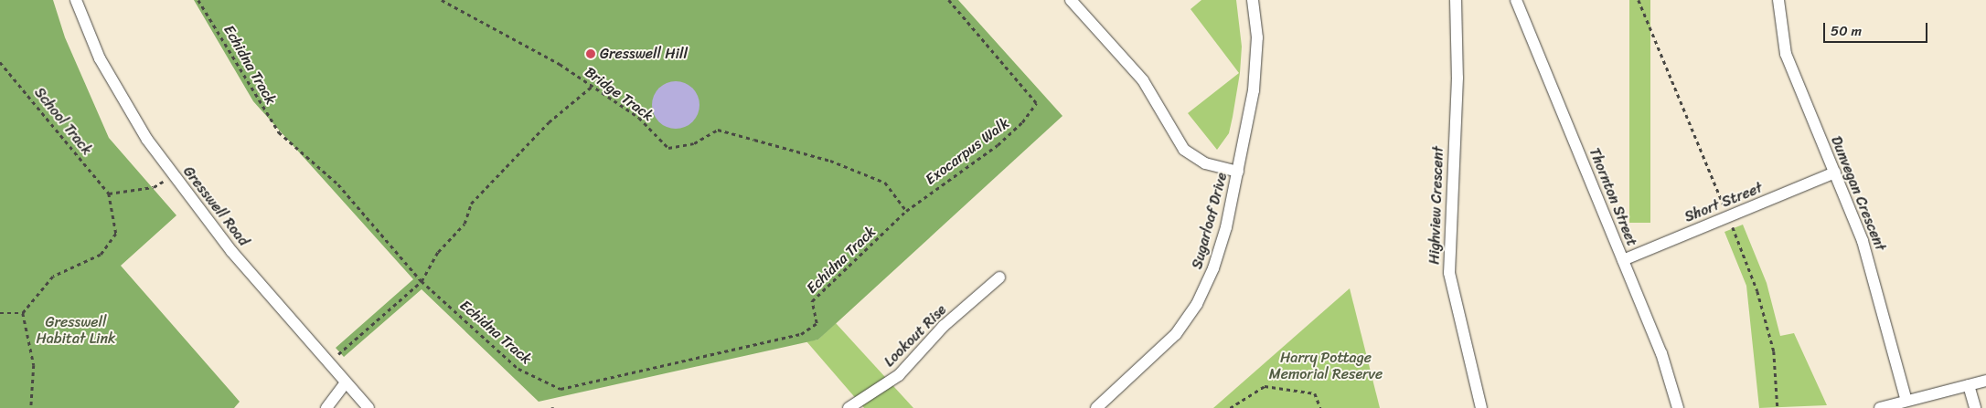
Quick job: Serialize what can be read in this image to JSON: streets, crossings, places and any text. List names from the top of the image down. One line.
{"streets":{"street":["Dunvegan Crescent","Thornton Street","Short Street","Highview Crescent","Gresswell Road","Sugarloaf Drive","Lookout Rise"],"path":["Echidna Track","Bridge Track","School Track","Exocarpus Walk"]},"crossings":[["Echidna Track","Bridge Track"],["Echidna Track","Exocarpus Walk"],["Bridge Track","Exocarpus Walk"],["Dunvegan Crescent","Short Street"],["Thornton Street","Short Street"]],"parks":["Gresswell Habitat Link","Harry Pottage Memorial Reserve"],"places":["Gresswell Hill"],"scale_bar":"50 m"}
